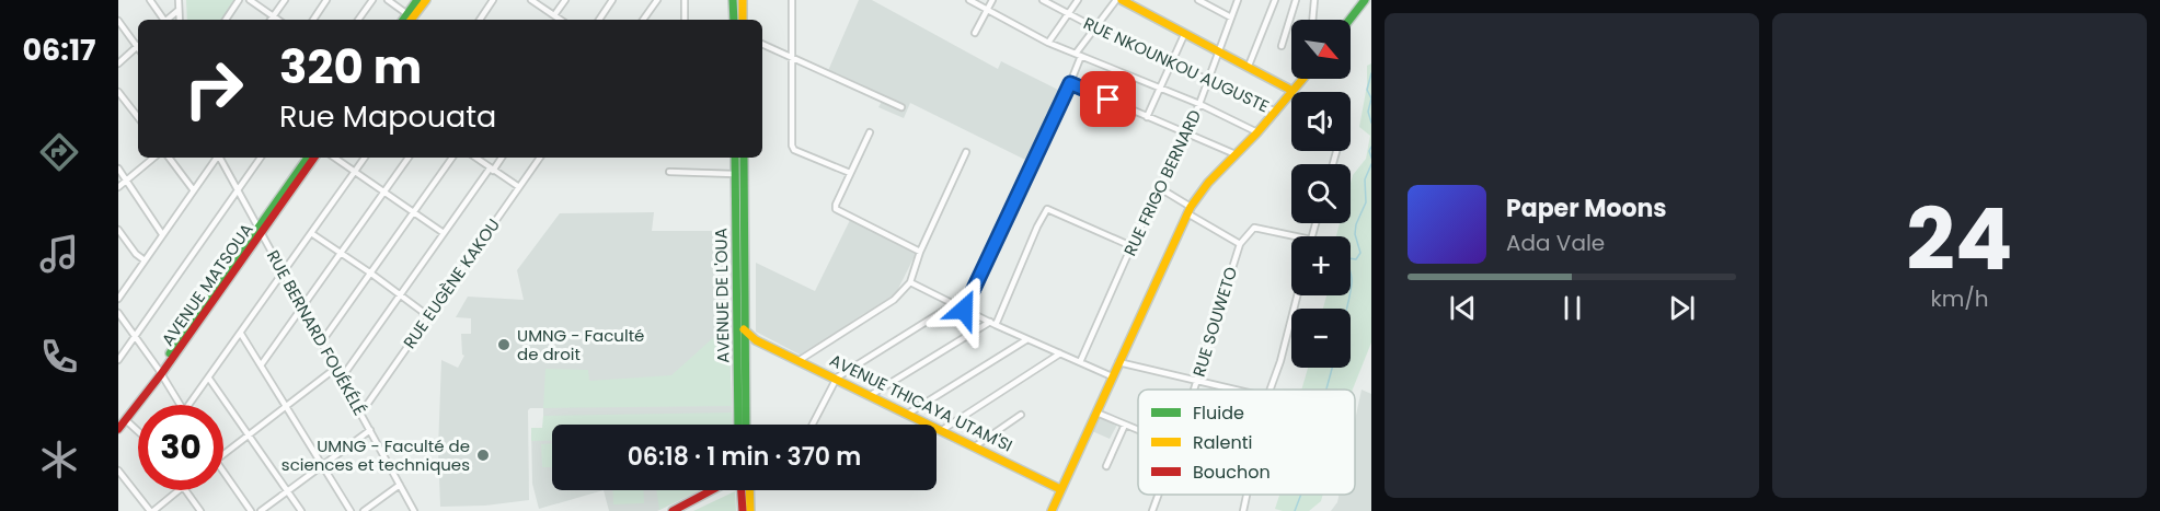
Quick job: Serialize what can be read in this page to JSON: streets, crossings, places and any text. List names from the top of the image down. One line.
{"streets":{"street":["RUE NKOUNKOU AUGUSTE","RUE FRIGO BERNARD","RUE EUGÈNE KAKOU","AVENUE MATSOUA","AVENUE DE L'OUA","RUE SOUWETO","RUE BERNARD FOUÉKÉLÉ","AVENUE THICAYA UTAM'SI"]},"crossings":[["RUE NKOUNKOU AUGUSTE","RUE FRIGO BERNARD"],["RUE EUGÈNE KAKOU","RUE BERNARD FOUÉKÉLÉ"],["AVENUE MATSOUA","RUE BERNARD FOUÉKÉLÉ"],["AVENUE DE L'OUA","AVENUE THICAYA UTAM'SI"]],"places":["UMNG - Faculté de droit","UMNG - Faculté de sciences et techniques"],"legend":["Fluide","Ralenti","Bouchon"],"north":"bottom right","page":{"tabs":"06:17","tile":["24","km/h"],"map_buttons":["+","−"],"turn":["320 m","Rue Mapouata"],"song":["Paper Moons","Ada Vale"],"limit":"30","trip":"06:18 · 1 min · 370 m"}}
